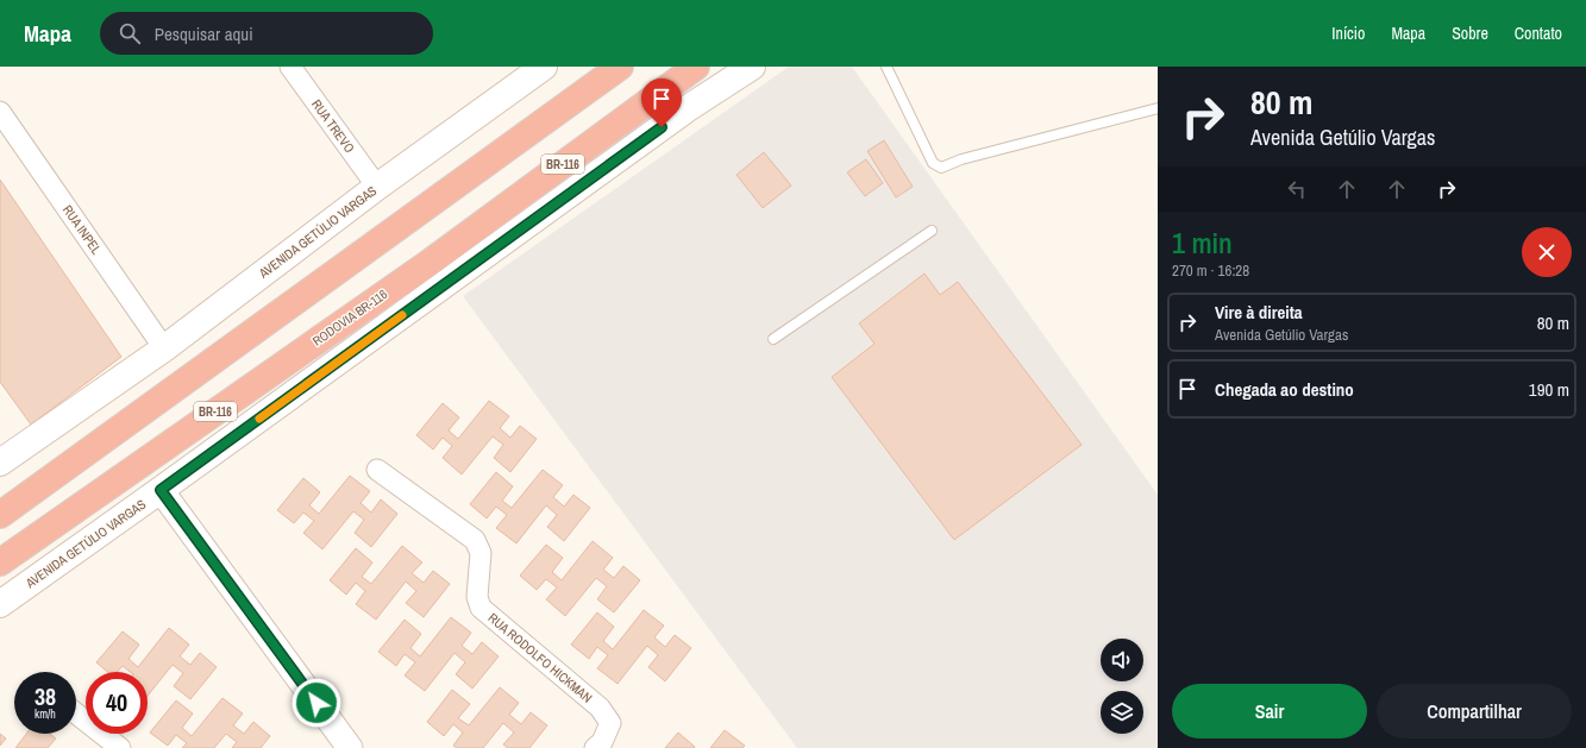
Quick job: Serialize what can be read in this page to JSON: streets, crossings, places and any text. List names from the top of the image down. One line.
{"streets":{"highway":["BR-116","RODOVIA BR-116"],"main road":["AVENIDA GETÚLIO VARGAS"],"street":["RUA TREVO","RUA INPEL","RUA RODOLFO HICKMAN"]},"crossings":[["RUA TREVO","AVENIDA GETÚLIO VARGAS"],["RUA INPEL","AVENIDA GETÚLIO VARGAS"]],"page":{"header":"Mapa","search":"Pesquisar aqui","nav":["Início","Mapa","Sobre","Contato"],"turn":["80 m","Avenida Getúlio Vargas"],"heading":["1 min","270 m · 16:28"],"list":[{"name":"Vire à direita","note":"Avenida Getúlio Vargas","value":"80 m"},{"name":"Chegada ao destino","value":"190 m"}],"speed":"38 km/h","limit":"40","buttons":["Sair","Compartilhar"]}}
